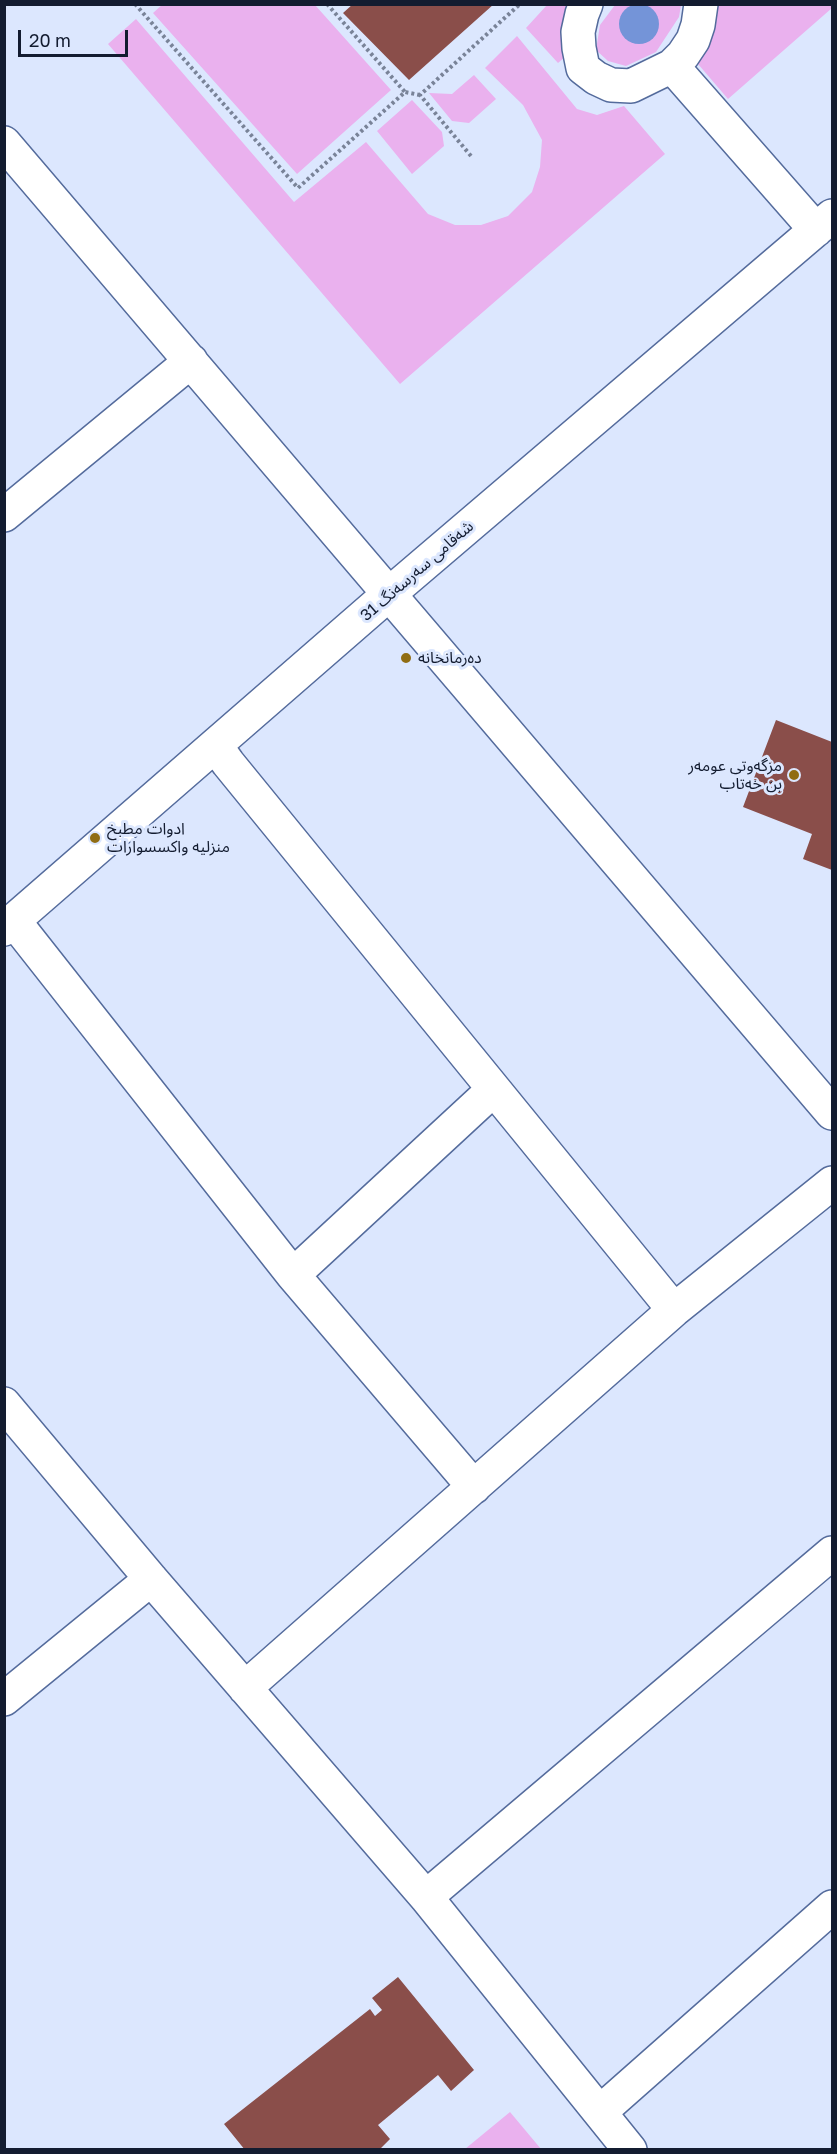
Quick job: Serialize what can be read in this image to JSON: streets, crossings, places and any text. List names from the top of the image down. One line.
{"streets":{"street":["شەقامی سەرسەنگ 31"]},"places":["دەرمانخانە","مزگەوتی عومەر بن خەتاب","ادوات مطبخ منزليه واكسسوارات"],"scale_bar":"20 m"}
